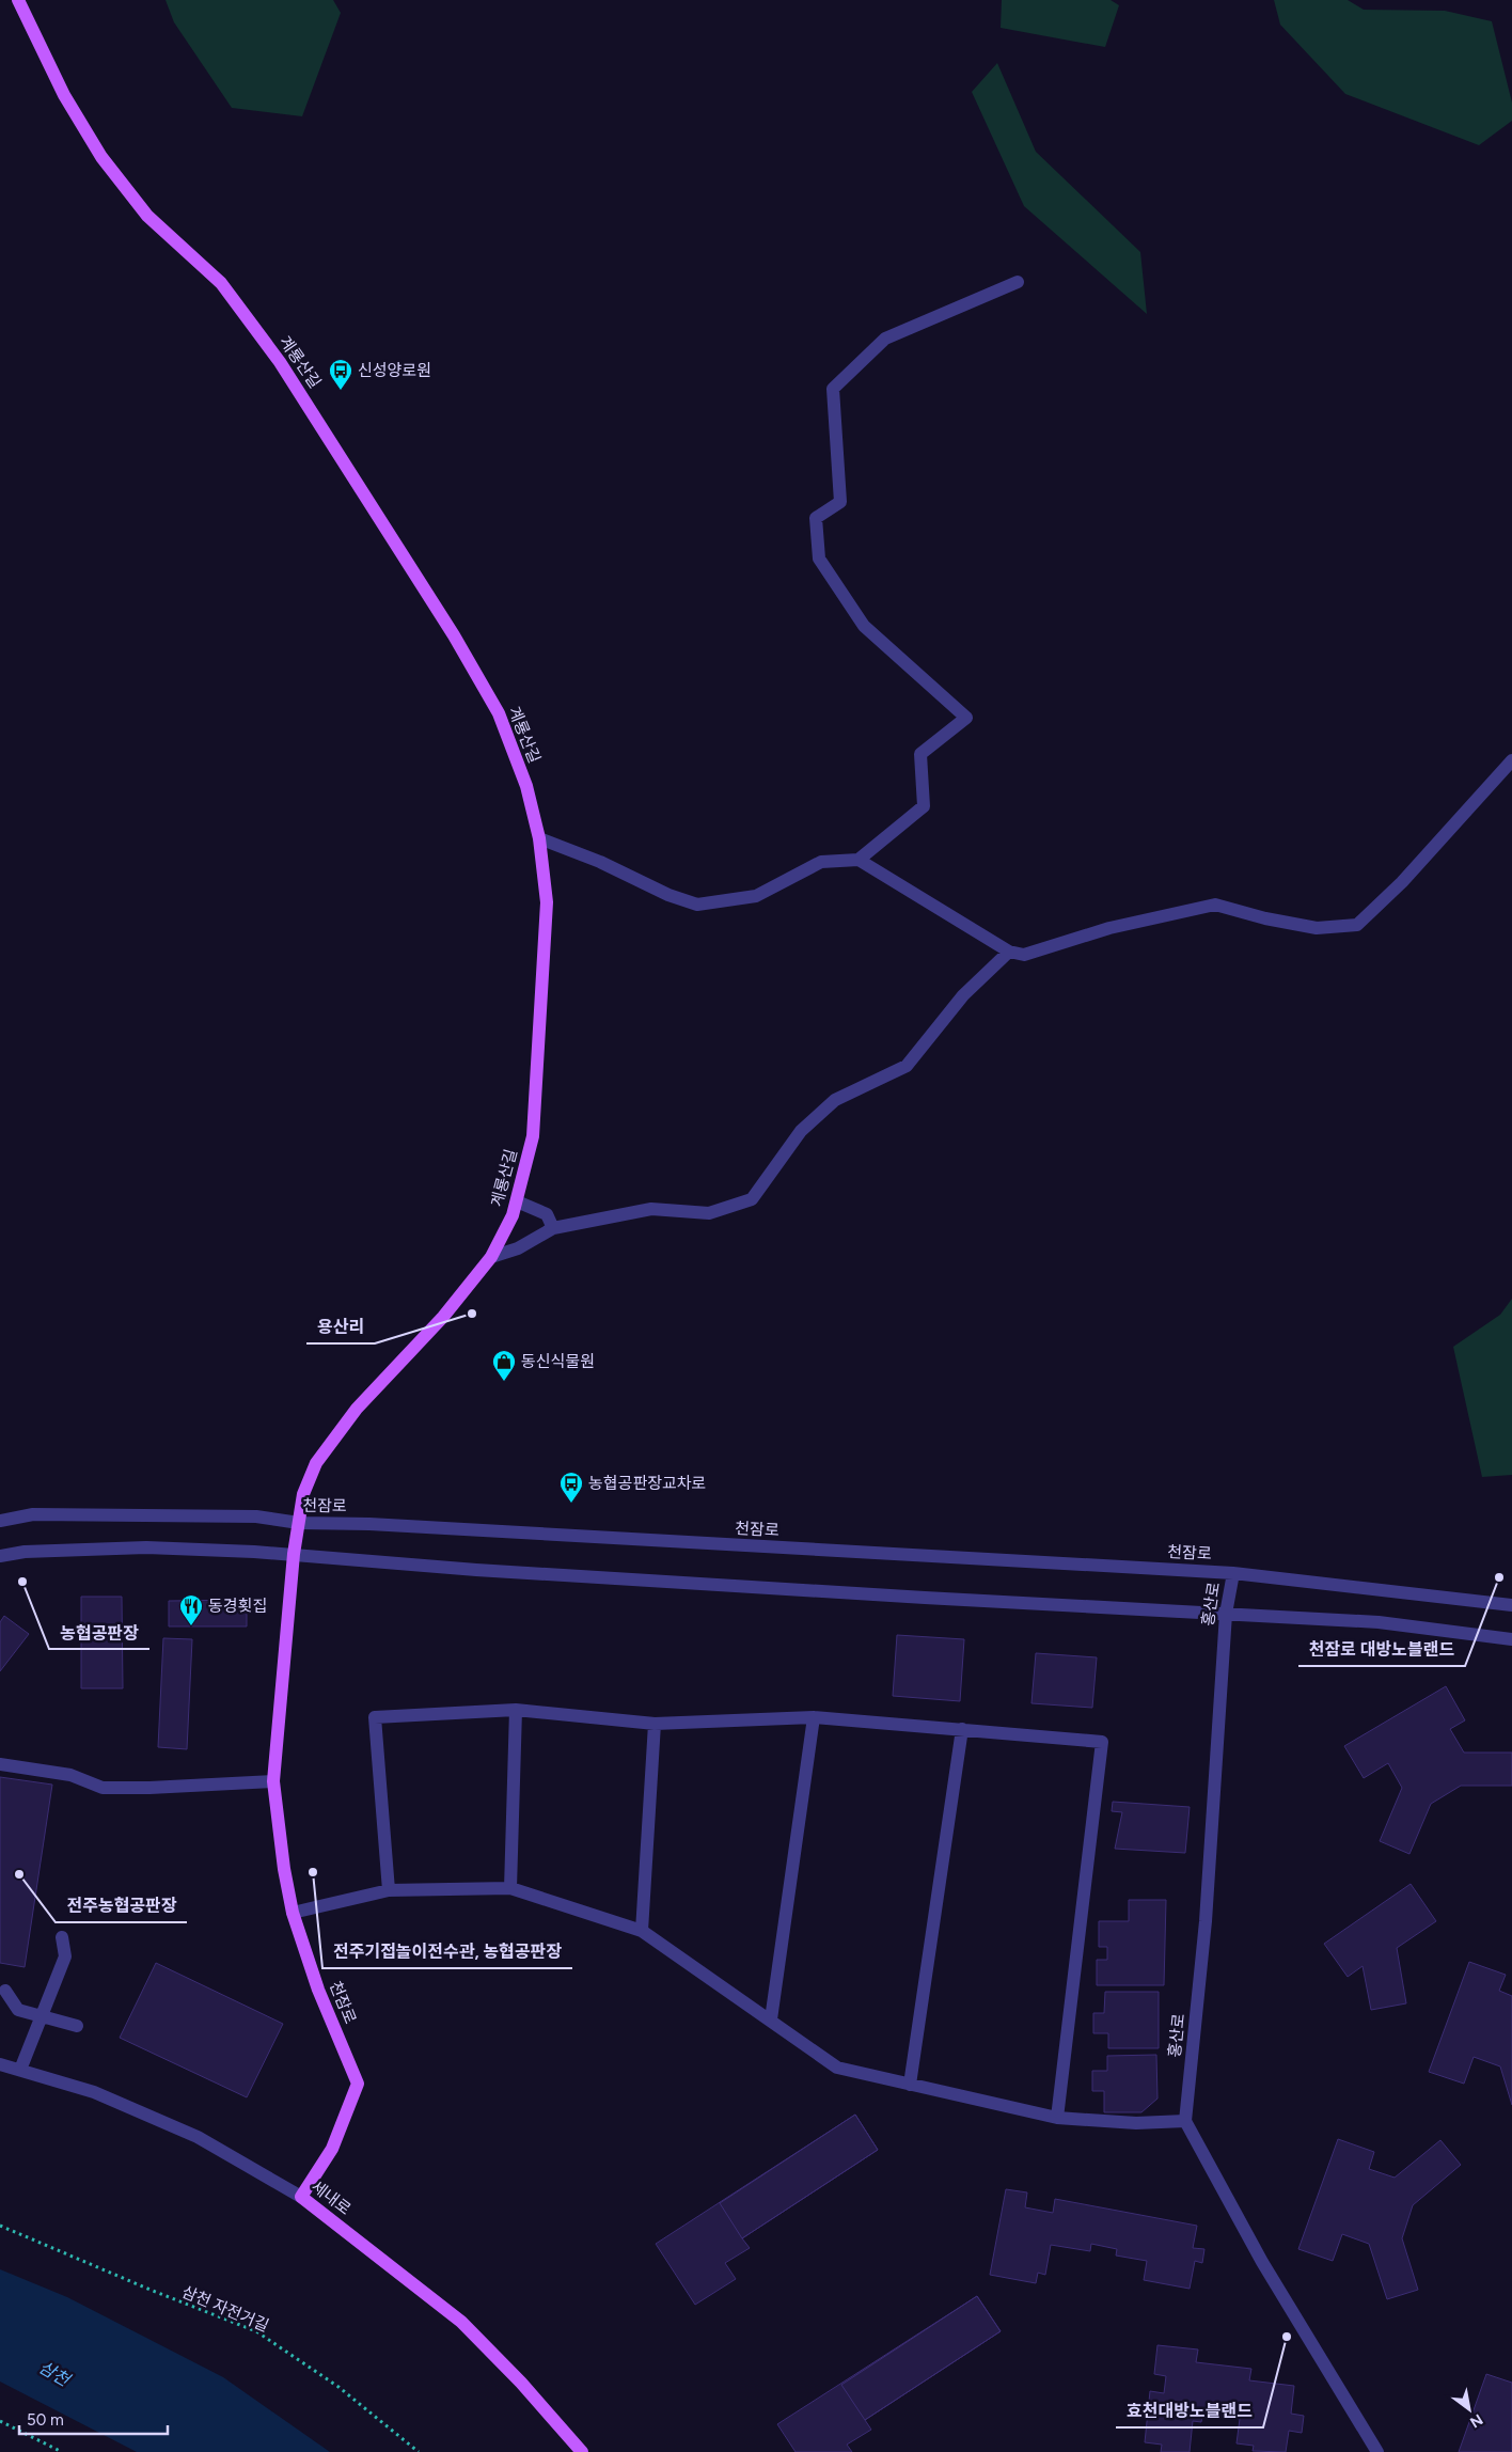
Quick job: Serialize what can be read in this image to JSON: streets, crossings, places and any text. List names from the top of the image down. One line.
{"streets":{"main road":["계룡산길","천잠로","세내로"],"street":["홍산로"],"path":["삼천 자전거길"]},"crossings":[["계룡산길","천잠로"],["천잠로","홍산로"],["천잠로","세내로"]],"water":["삼천"],"places":{"bus stop":["신성양로원","농협공판장교차로"],"other":["용산리","천잠로 대방노블랜드","농협공판장","전주기접놀이전수관, 농협공판장","전주농협공판장","효천대방노블랜드"],"shop":["동신식물원"],"restaurant":["동경횟집"]},"scale_bar":"50 m","north":"bottom right"}
